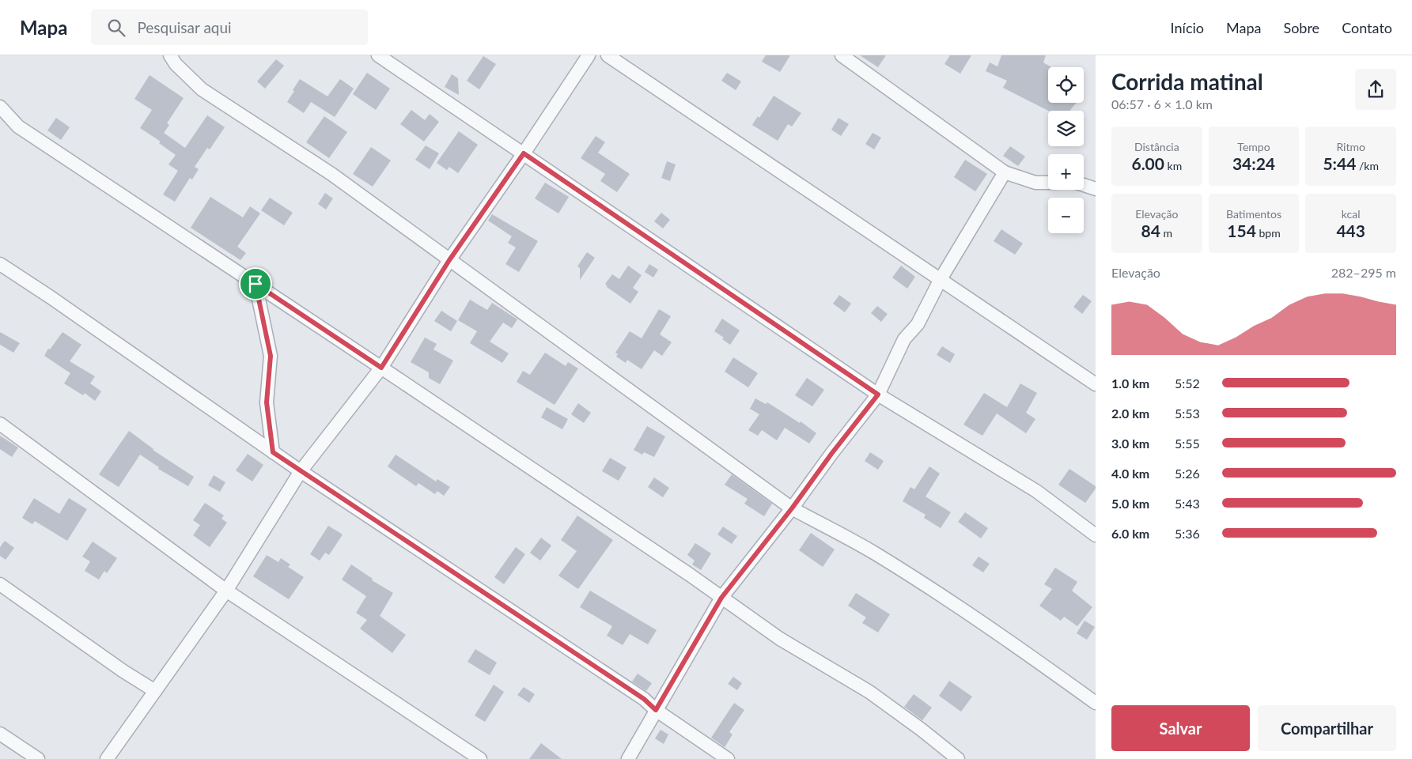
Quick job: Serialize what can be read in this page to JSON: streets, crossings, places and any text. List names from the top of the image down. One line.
{"page":{"header":"Mapa","search":"Pesquisar aqui","nav":["Início","Mapa","Sobre","Contato"],"heading":["Corrida matinal","06:57 · 6 × 1.0 km"],"map_buttons":["+","−"],"stats":[["Distância","6.00 km"],["Tempo","34:24"],["Ritmo","5:44 /km"],["Elevação","84 m"],["Batimentos","154 bpm"],["kcal","443"]],"chart":["Elevação","282–295 m"],"list":[{"name":"1.0 km","note":"5:52"},{"name":"2.0 km","note":"5:53"},{"name":"3.0 km","note":"5:55"},{"name":"4.0 km","note":"5:26"},{"name":"5.0 km","note":"5:43"},{"name":"6.0 km","note":"5:36"}],"buttons":["Salvar","Compartilhar"]}}
